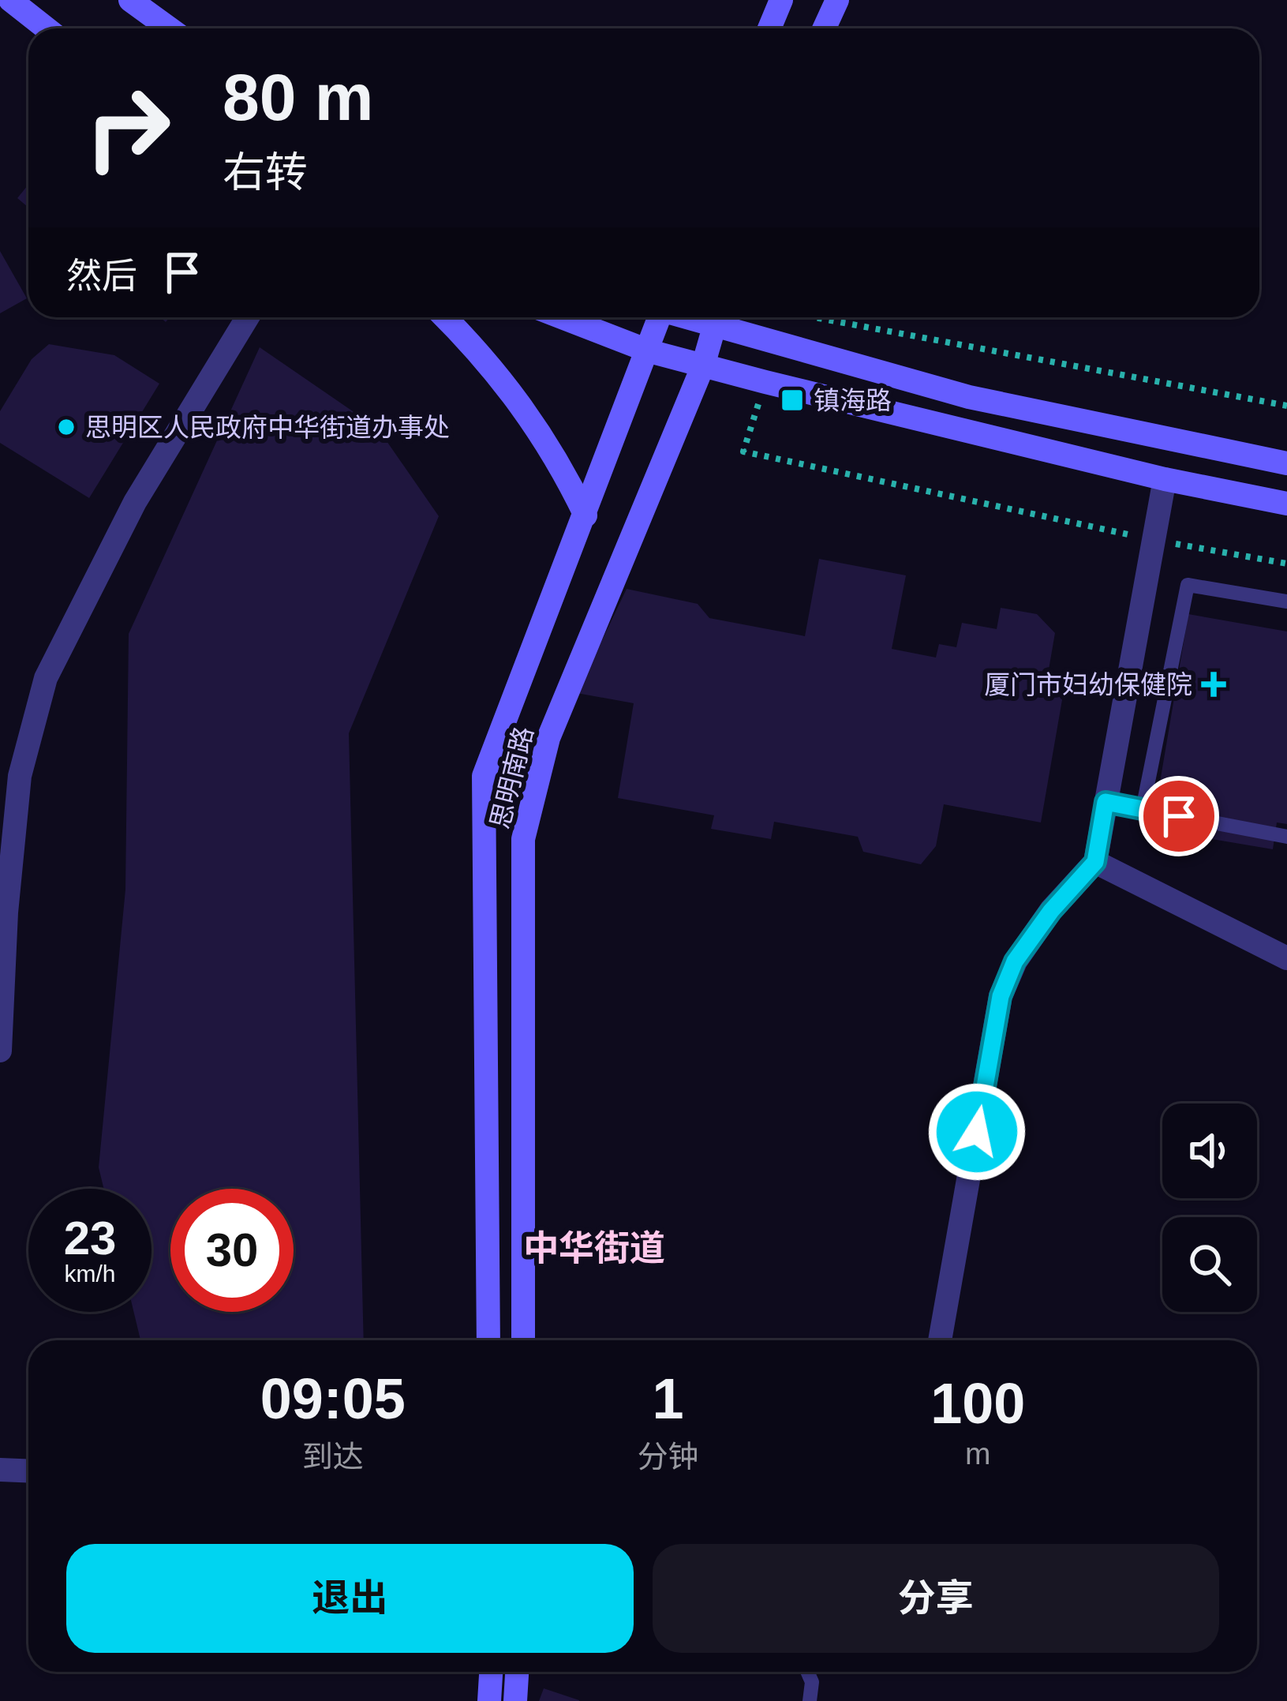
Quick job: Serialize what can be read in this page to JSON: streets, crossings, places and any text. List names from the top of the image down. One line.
{"streets":{"main road":["思明南路"]},"districts":["中华街道"],"places":{"transit":["镇海路"],"other":["思明区人民政府中华街道办事处"],"health":["厦门市妇幼保健院"]},"page":{"turn":["80 m","右转"],"then":"然后","speed":"23 km/h","limit":"30","eta":["09:05","到达","1","分钟","100","m"],"buttons":["退出","分享"]}}
